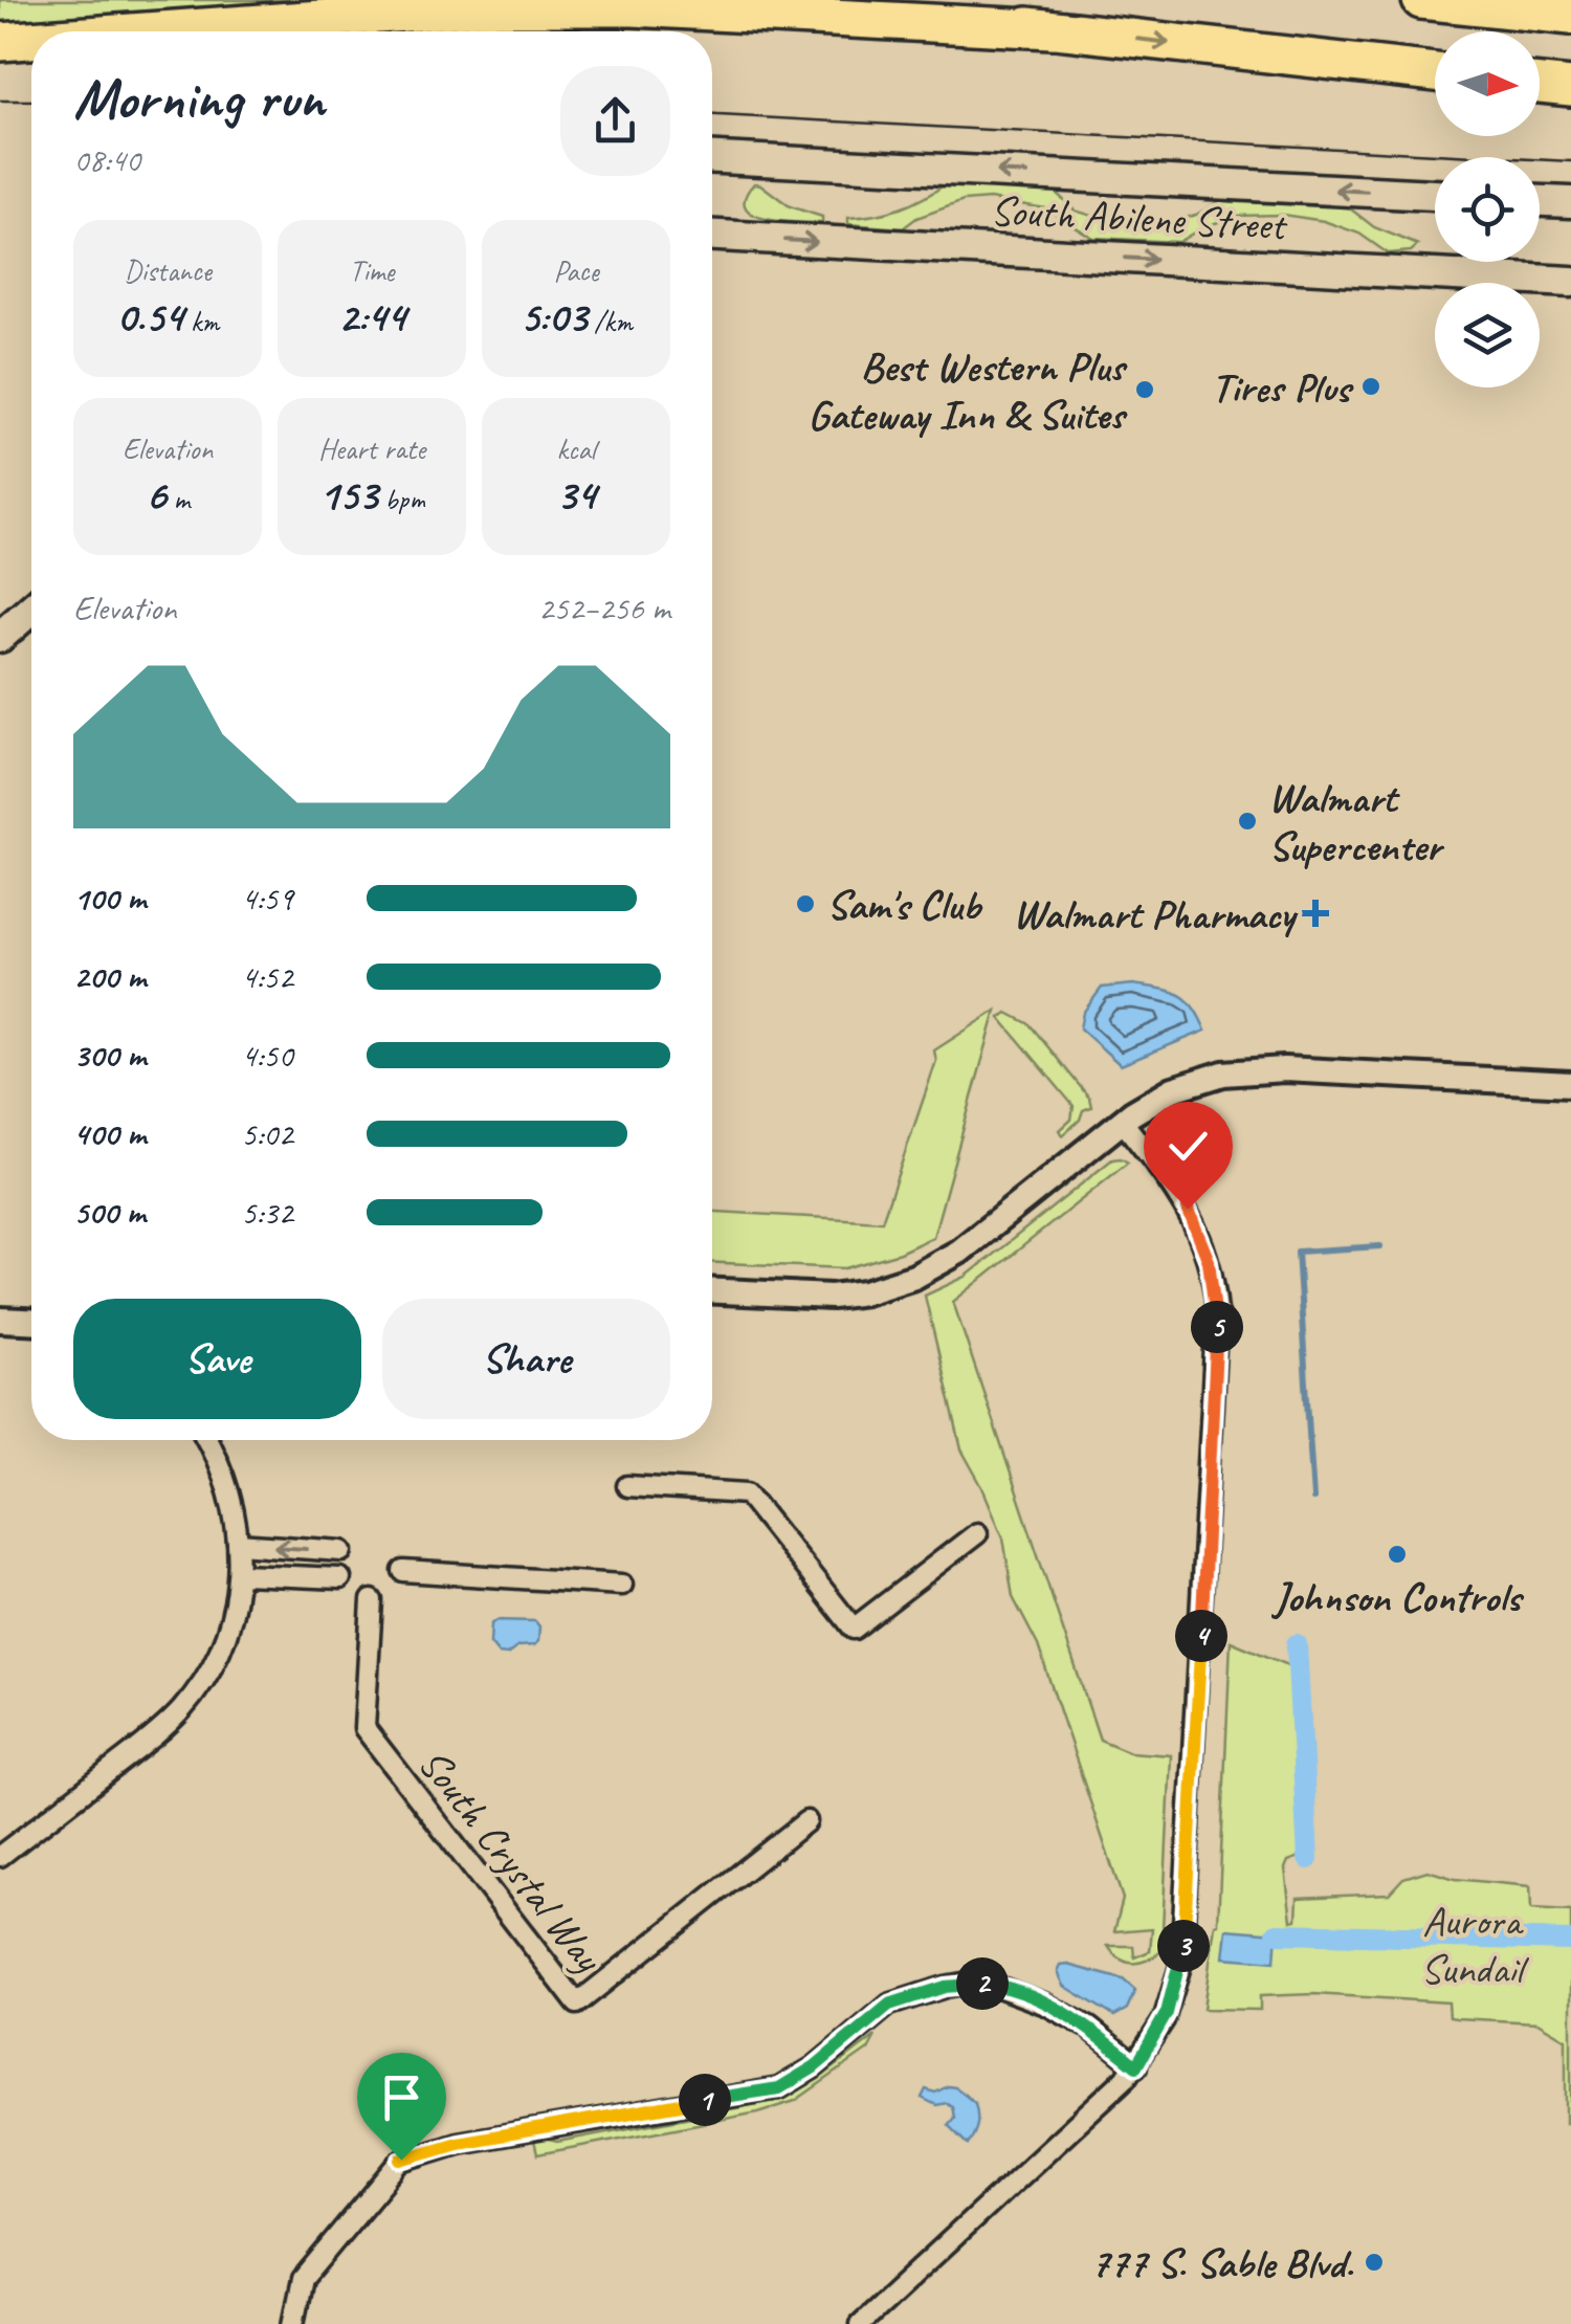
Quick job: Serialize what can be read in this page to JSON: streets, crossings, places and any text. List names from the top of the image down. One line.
{"streets":{"main road":["South Abilene Street"],"street":["South Crystal Way"]},"parks":["Aurora Sundail"],"places":{"other":["Tires Plus","Best Western Plus Gateway Inn & Suites","Walmart Supercenter","Sam's Club","Johnson Controls","777 S. Sable Blvd."],"health":["Walmart Pharmacy"]},"north":"right","page":{"heading":["Morning run","08:40"],"stats":[["Distance","0.54 km"],["Time","2:44"],["Pace","5:03 /km"],["Elevation","6 m"],["Heart rate","153 bpm"],["kcal","34"]],"chart":["Elevation","252–256 m"],"list":[{"name":"100 m","note":"4:59"},{"name":"200 m","note":"4:52"},{"name":"300 m","note":"4:50"},{"name":"400 m","note":"5:02"},{"name":"500 m","note":"5:32"}],"buttons":["Save","Share"],"pins":["5","4","3","2","1"]}}
